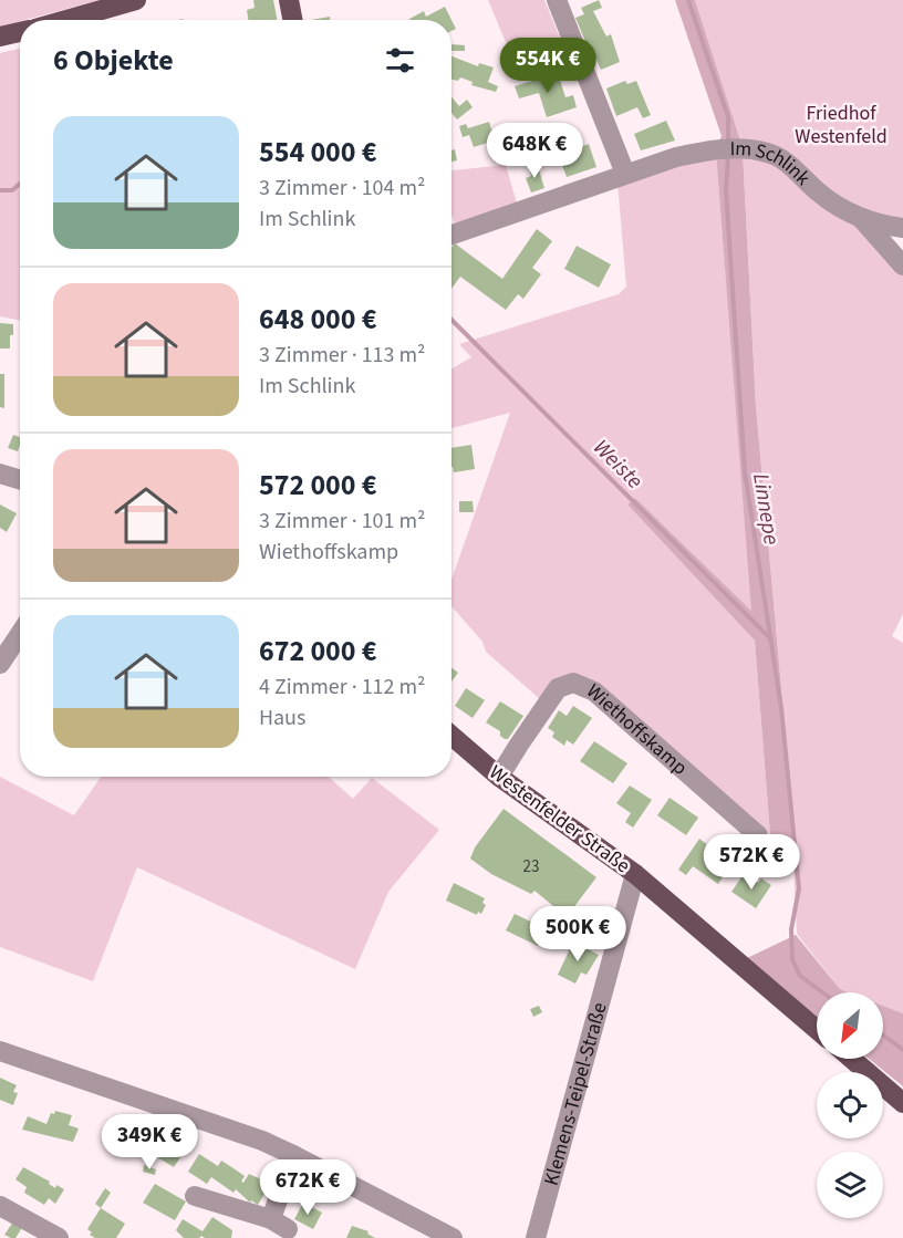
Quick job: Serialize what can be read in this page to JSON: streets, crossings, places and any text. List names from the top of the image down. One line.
{"streets":{"main road":["Westenfelder Straße"],"street":["Im Schlink","Wiethoffskamp","Klemens-Teipel-Straße"]},"crossings":[["Wiethoffskamp","Westenfelder Straße"],["Westenfelder Straße","Klemens-Teipel-Straße"]],"water":["Weiste","Linnepe"],"parks":["Friedhof Westenfeld"],"house_numbers":["23"],"north":"bottom left","page":{"heading":"6 Objekte","price":["554K €","648K €","572K €","500K €","349K €","672K €"],"list":[{"name":"554 000 €","note":"3 Zimmer · 104 m² · Im Schlink"},{"name":"648 000 €","note":"3 Zimmer · 113 m² · Im Schlink"},{"name":"572 000 €","note":"3 Zimmer · 101 m² · Wiethoffskamp"},{"name":"672 000 €","note":"4 Zimmer · 112 m² · Haus"}]}}
